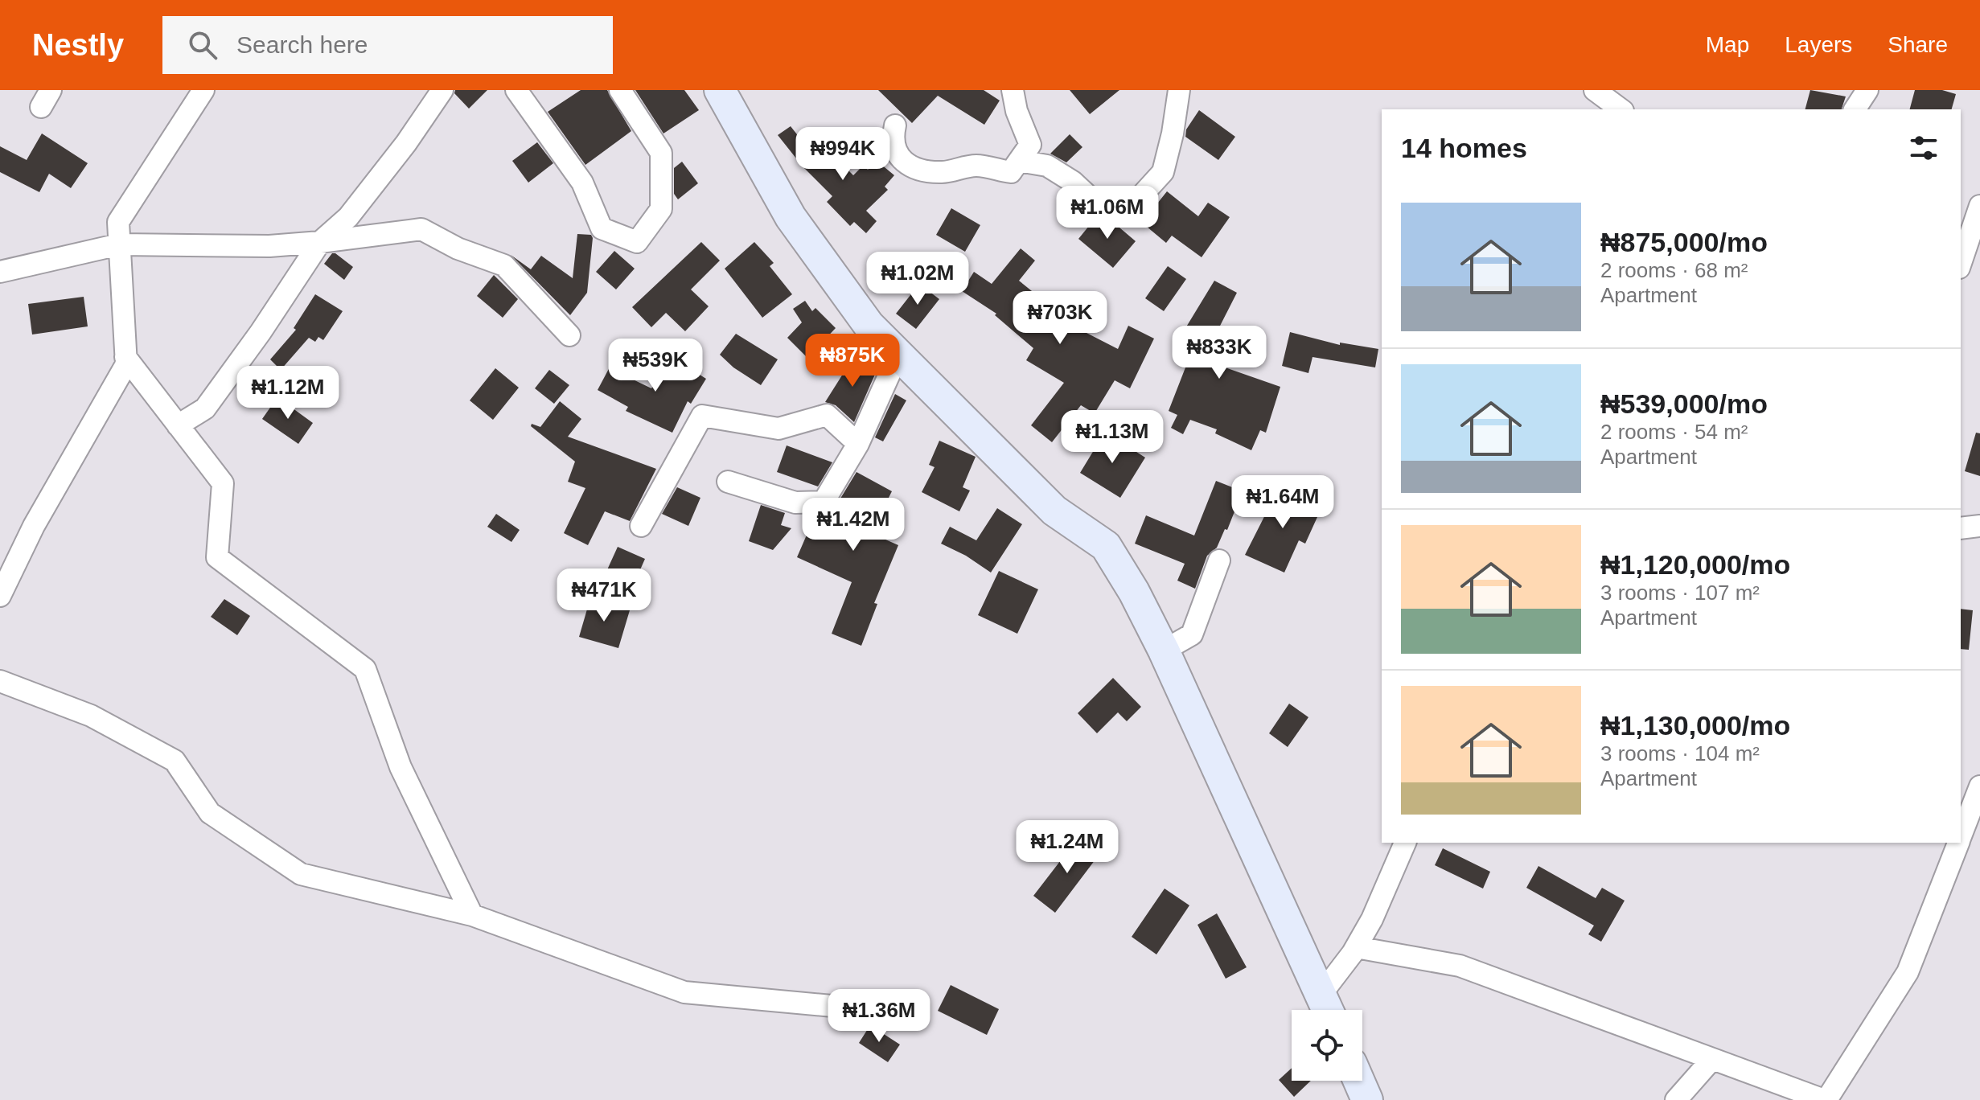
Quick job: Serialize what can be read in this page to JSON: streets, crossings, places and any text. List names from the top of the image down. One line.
{"page":{"header":"Nestly","search":"Search here","nav":["Map","Layers","Share"],"heading":"14 homes","price":["₦994K","₦1.06M","₦1.02M","₦703K","₦833K","₦875K","₦539K","₦1.12M","₦1.13M","₦1.64M","₦1.42M","₦471K","₦1.24M","₦1.36M"],"list":[{"name":"₦875,000/mo","note":"2 rooms · 68 m² · Apartment"},{"name":"₦539,000/mo","note":"2 rooms · 54 m² · Apartment"},{"name":"₦1,120,000/mo","note":"3 rooms · 107 m² · Apartment"},{"name":"₦1,130,000/mo","note":"3 rooms · 104 m² · Apartment"}]}}
